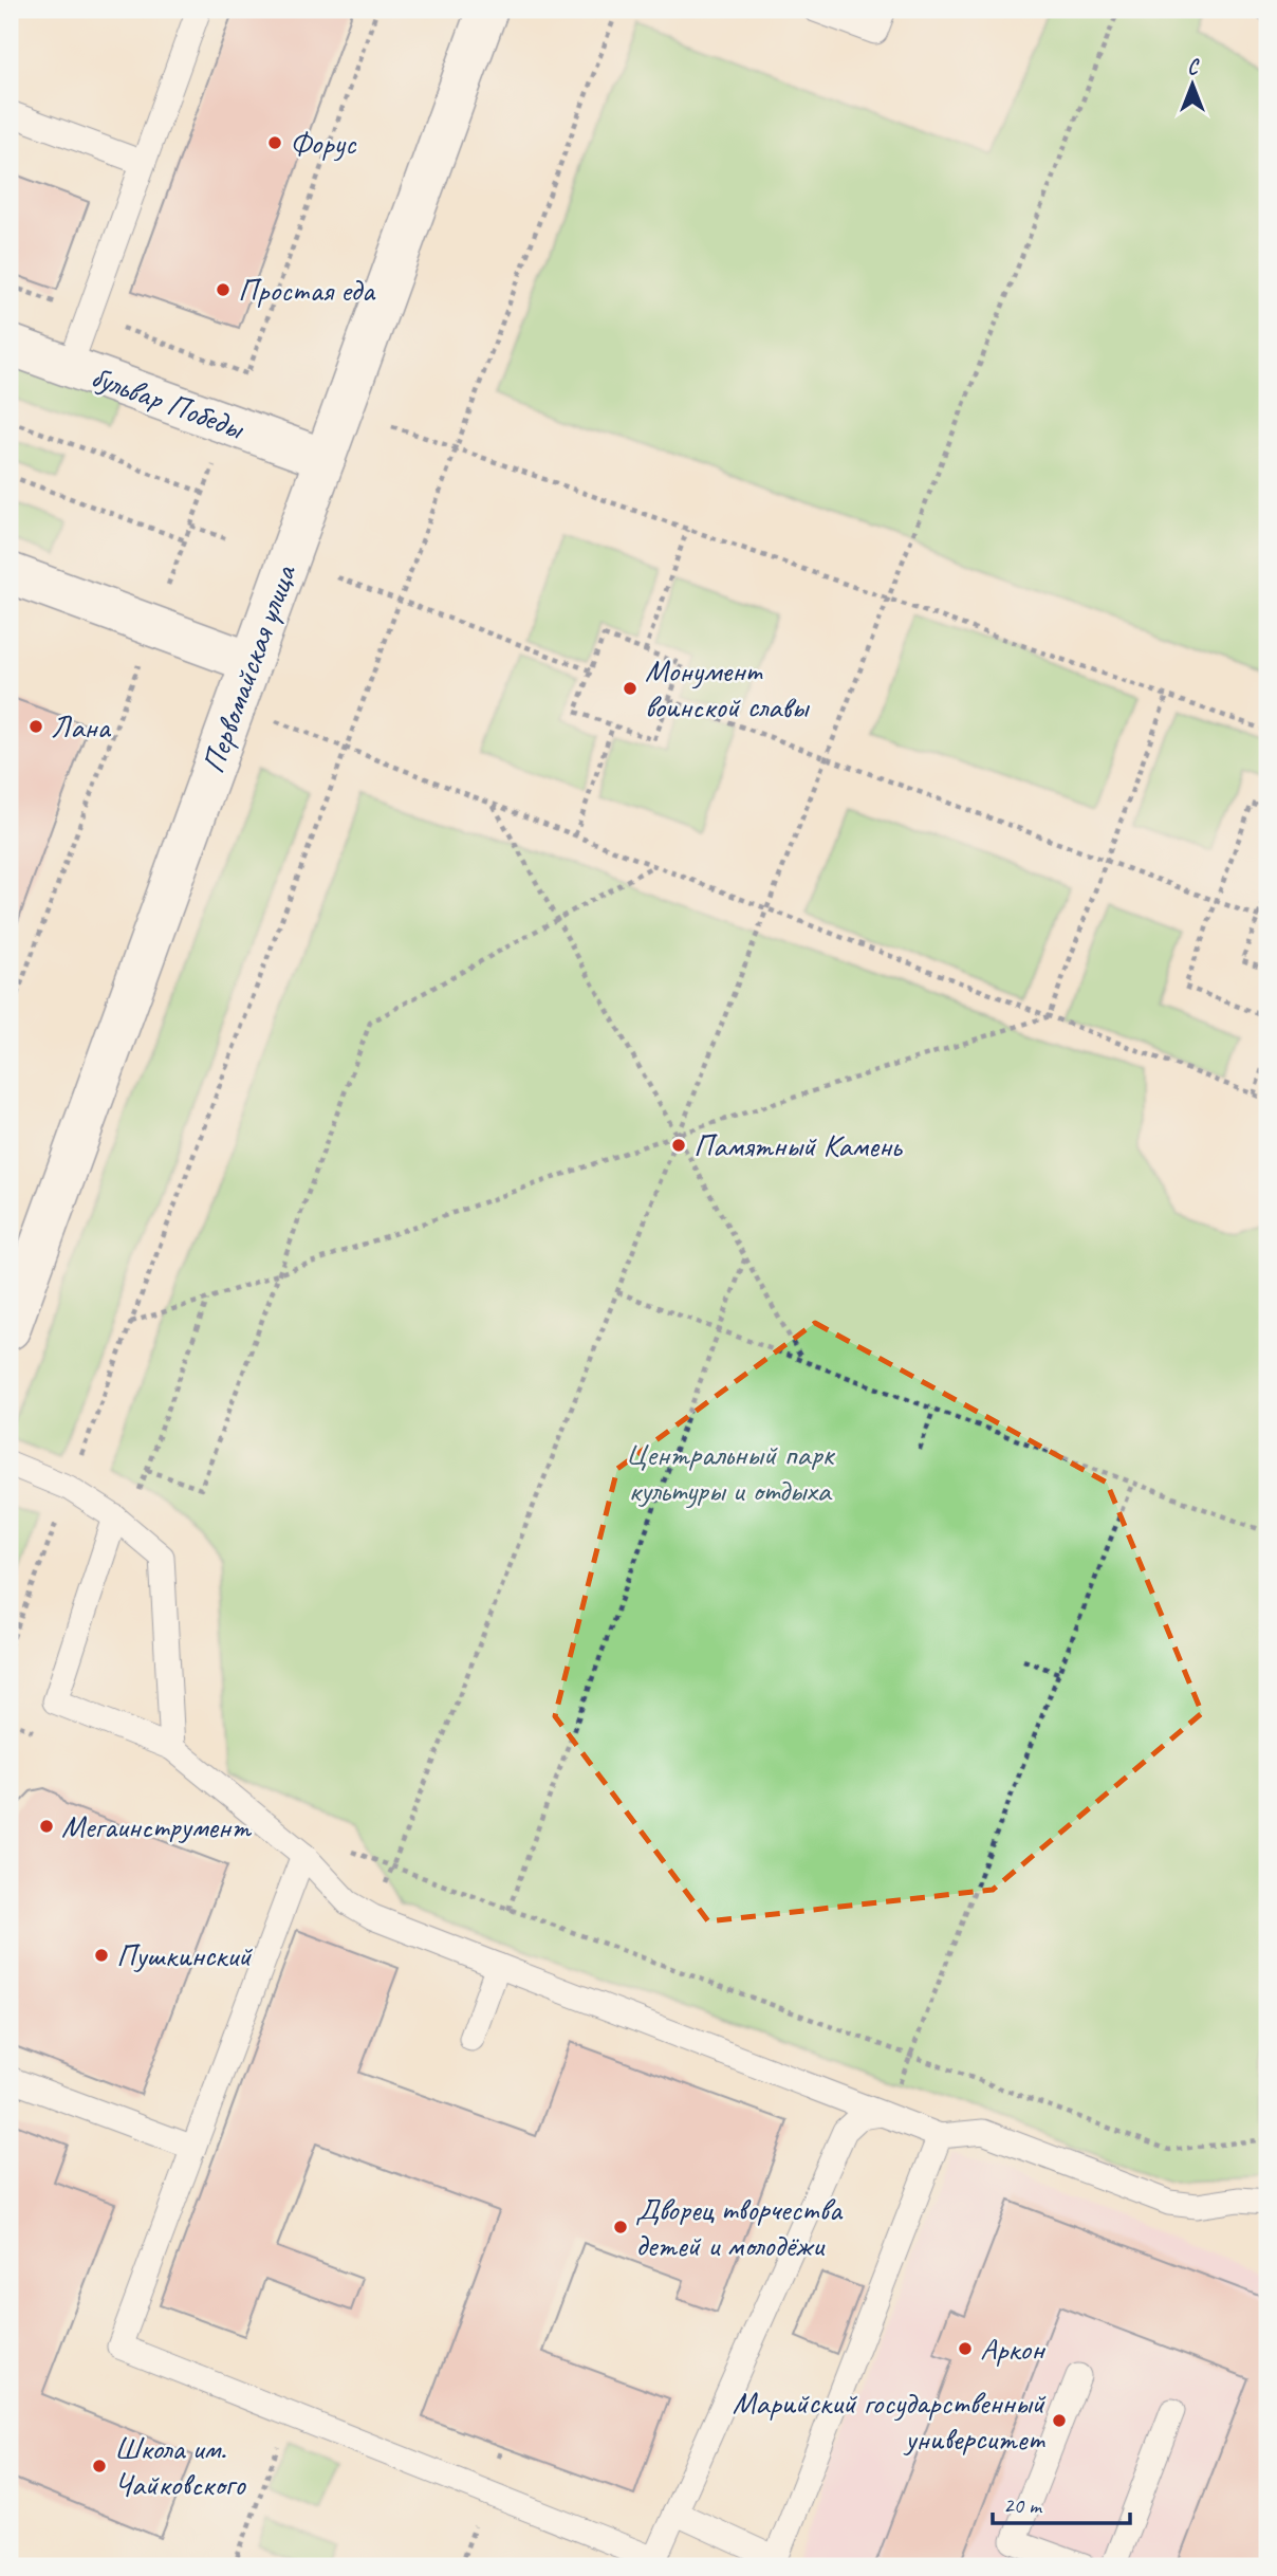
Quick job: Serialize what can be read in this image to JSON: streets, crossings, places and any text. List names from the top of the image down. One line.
{"streets":{"main road":["бульвар Победы","Первомайская улица"]},"crossings":[["бульвар Победы","Первомайская улица"]],"parks":["Центральный парк культуры и отдыха"],"places":["Форус","Простая еда","Монумент воинской славы","Лана","Памятный Камень","Мегаинструмент","Пушкинский","Дворец творчества детей и молодёжи","Аркон","Марийский государственный университет","Школа им. Чайковского"],"scale_bar":"20 m","north":"top"}
